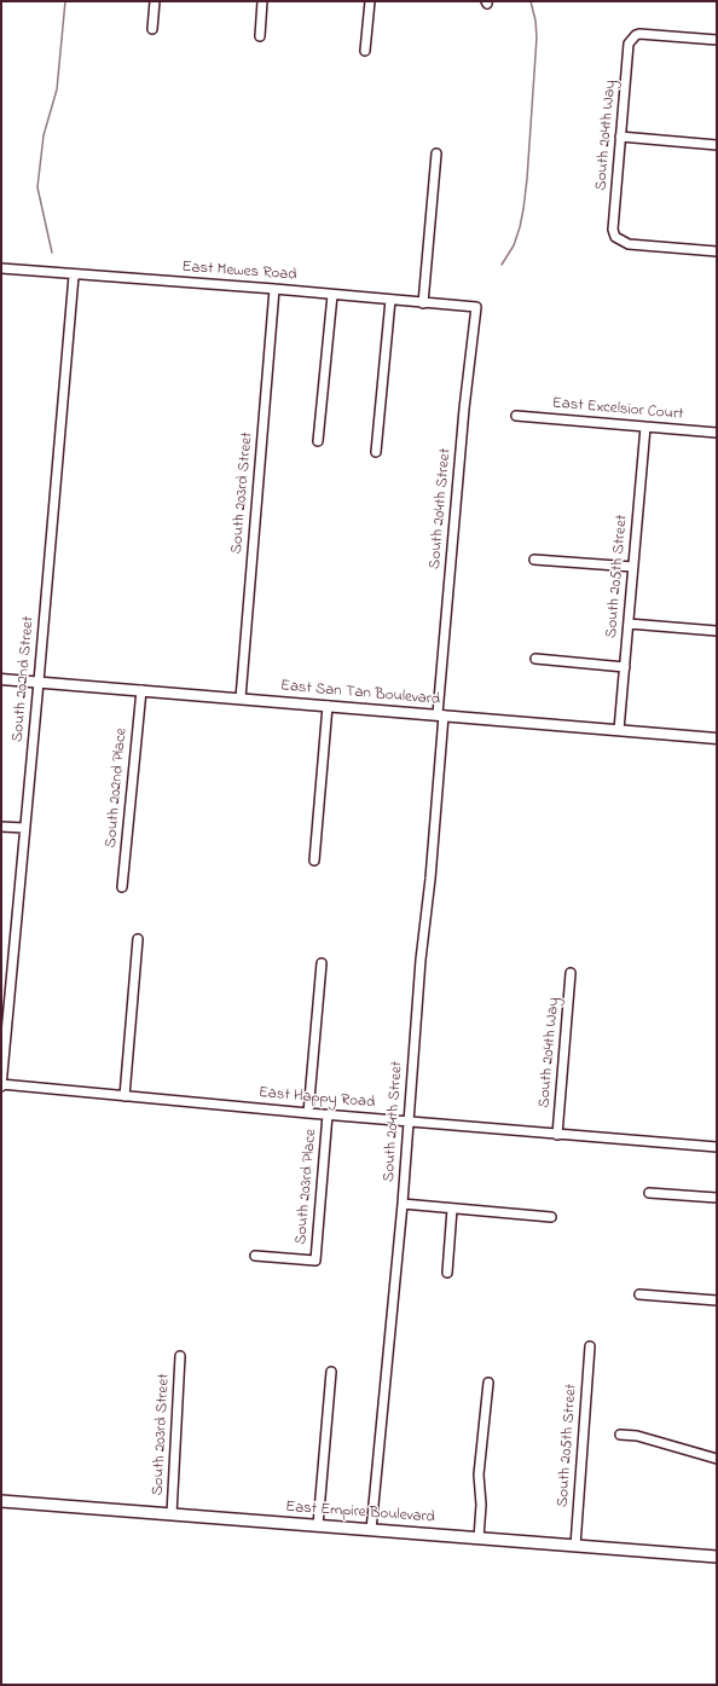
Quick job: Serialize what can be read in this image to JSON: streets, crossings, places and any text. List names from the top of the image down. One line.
{"streets":{"main road":["East Empire Boulevard"],"street":["South 204th Way","East Mewes Road","East Excelsior Court","South 203rd Street","South 204th Street","South 205th Street","South 202nd Street","East San Tan Boulevard","South 202nd Place","East Happy Road","South 203rd Place"]},"crossings":[["South 204th Way","East Happy Road"],["East Mewes Road","South 203rd Street"],["East Mewes Road","South 204th Street"],["East Mewes Road","South 202nd Street"],["East Excelsior Court","South 205th Street"],["South 203rd Street","East San Tan Boulevard"],["South 203rd Street","East Empire Boulevard"],["South 204th Street","East San Tan Boulevard"],["South 204th Street","East Happy Road"],["South 204th Street","East Empire Boulevard"],["South 205th Street","East San Tan Boulevard"],["South 205th Street","East Empire Boulevard"],["South 202nd Street","East San Tan Boulevard"],["South 202nd Street","East Happy Road"],["East San Tan Boulevard","South 202nd Place"],["East Happy Road","South 203rd Place"]]}
